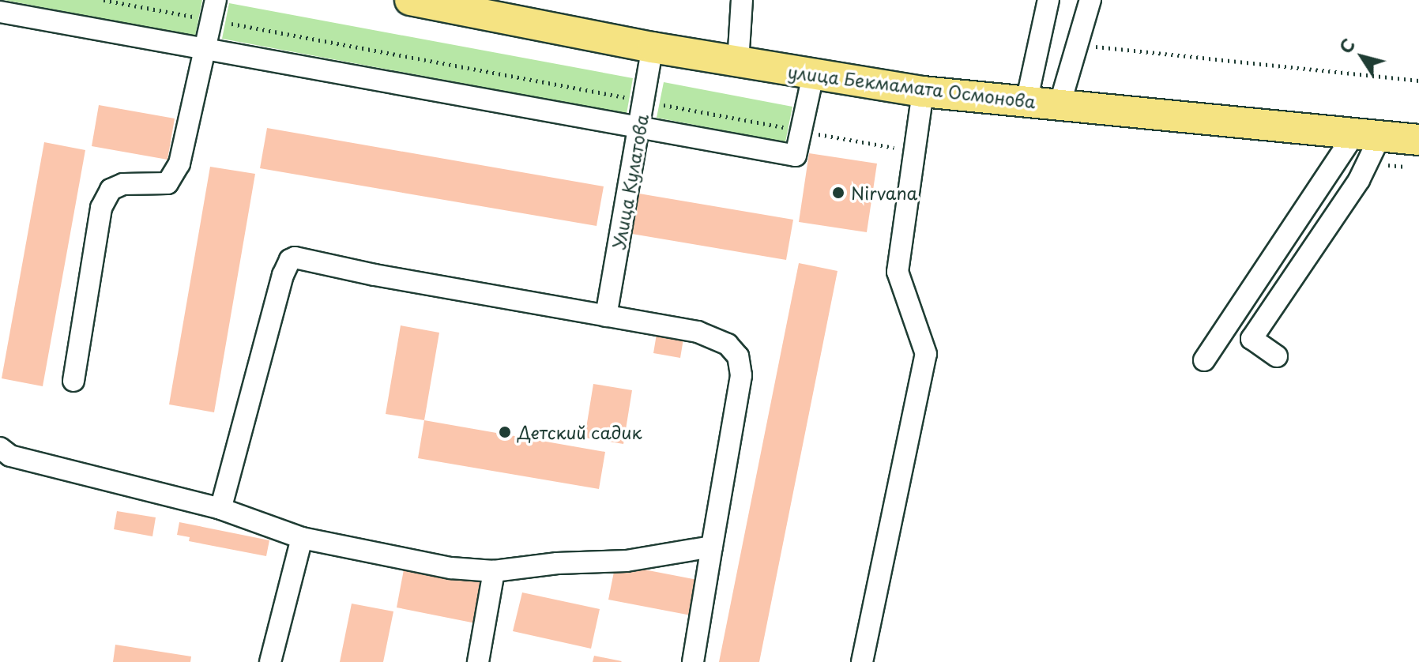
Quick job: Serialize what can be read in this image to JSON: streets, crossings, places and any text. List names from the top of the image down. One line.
{"streets":{"highway":["улица Бекмамата Осмонова"],"street":["Улица Кулатова"]},"crossings":[["улица Бекмамата Осмонова","Улица Кулатова"]],"places":["Nirvana","Детский садик"],"north":"top left"}
